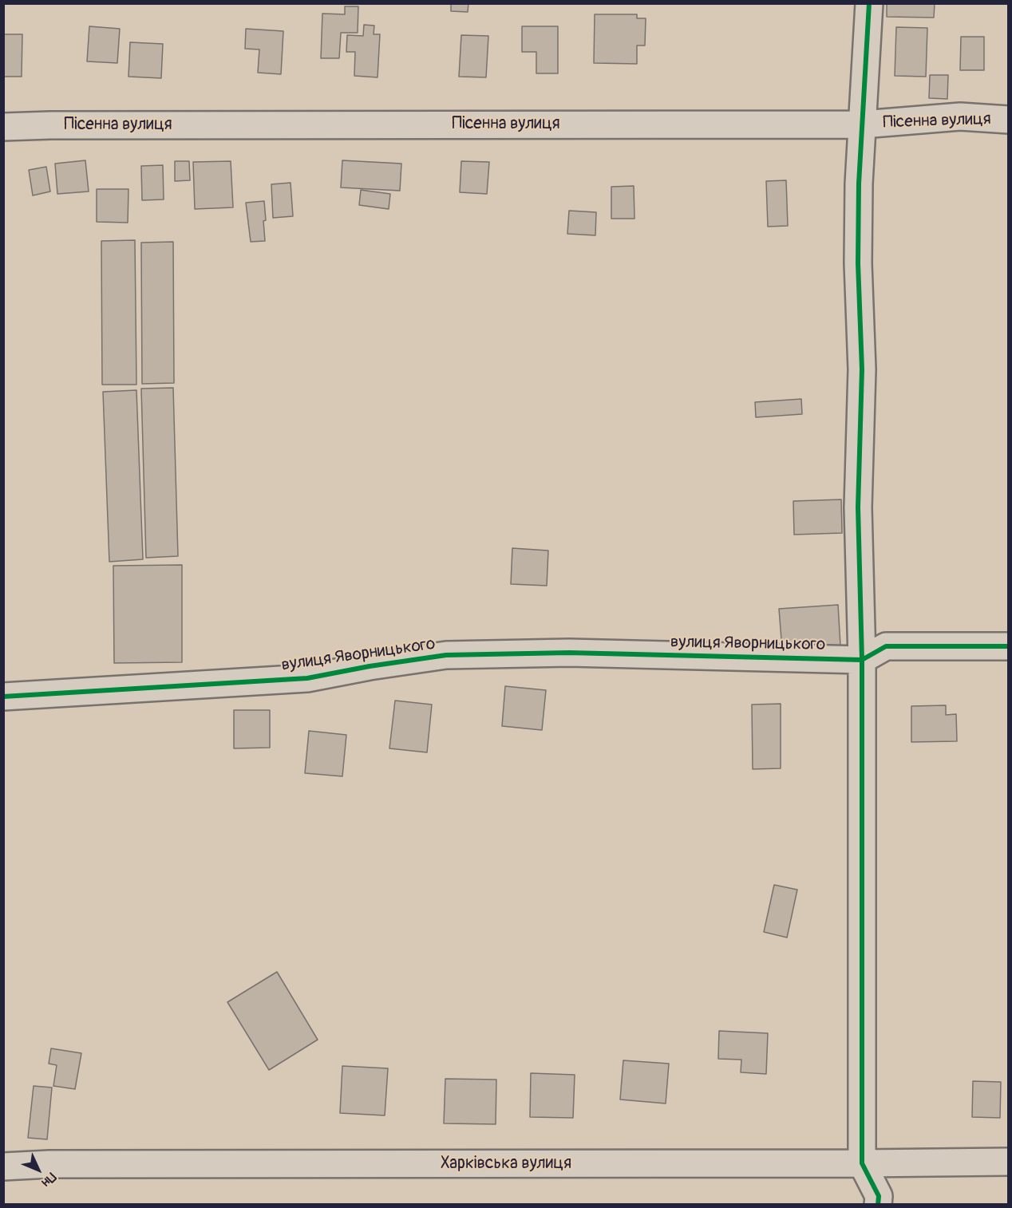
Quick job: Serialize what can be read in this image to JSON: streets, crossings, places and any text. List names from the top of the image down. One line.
{"streets":{"street":["Пісенна вулиця","вулиця Яворницького","Харківська вулиця"]},"north":"bottom right"}
